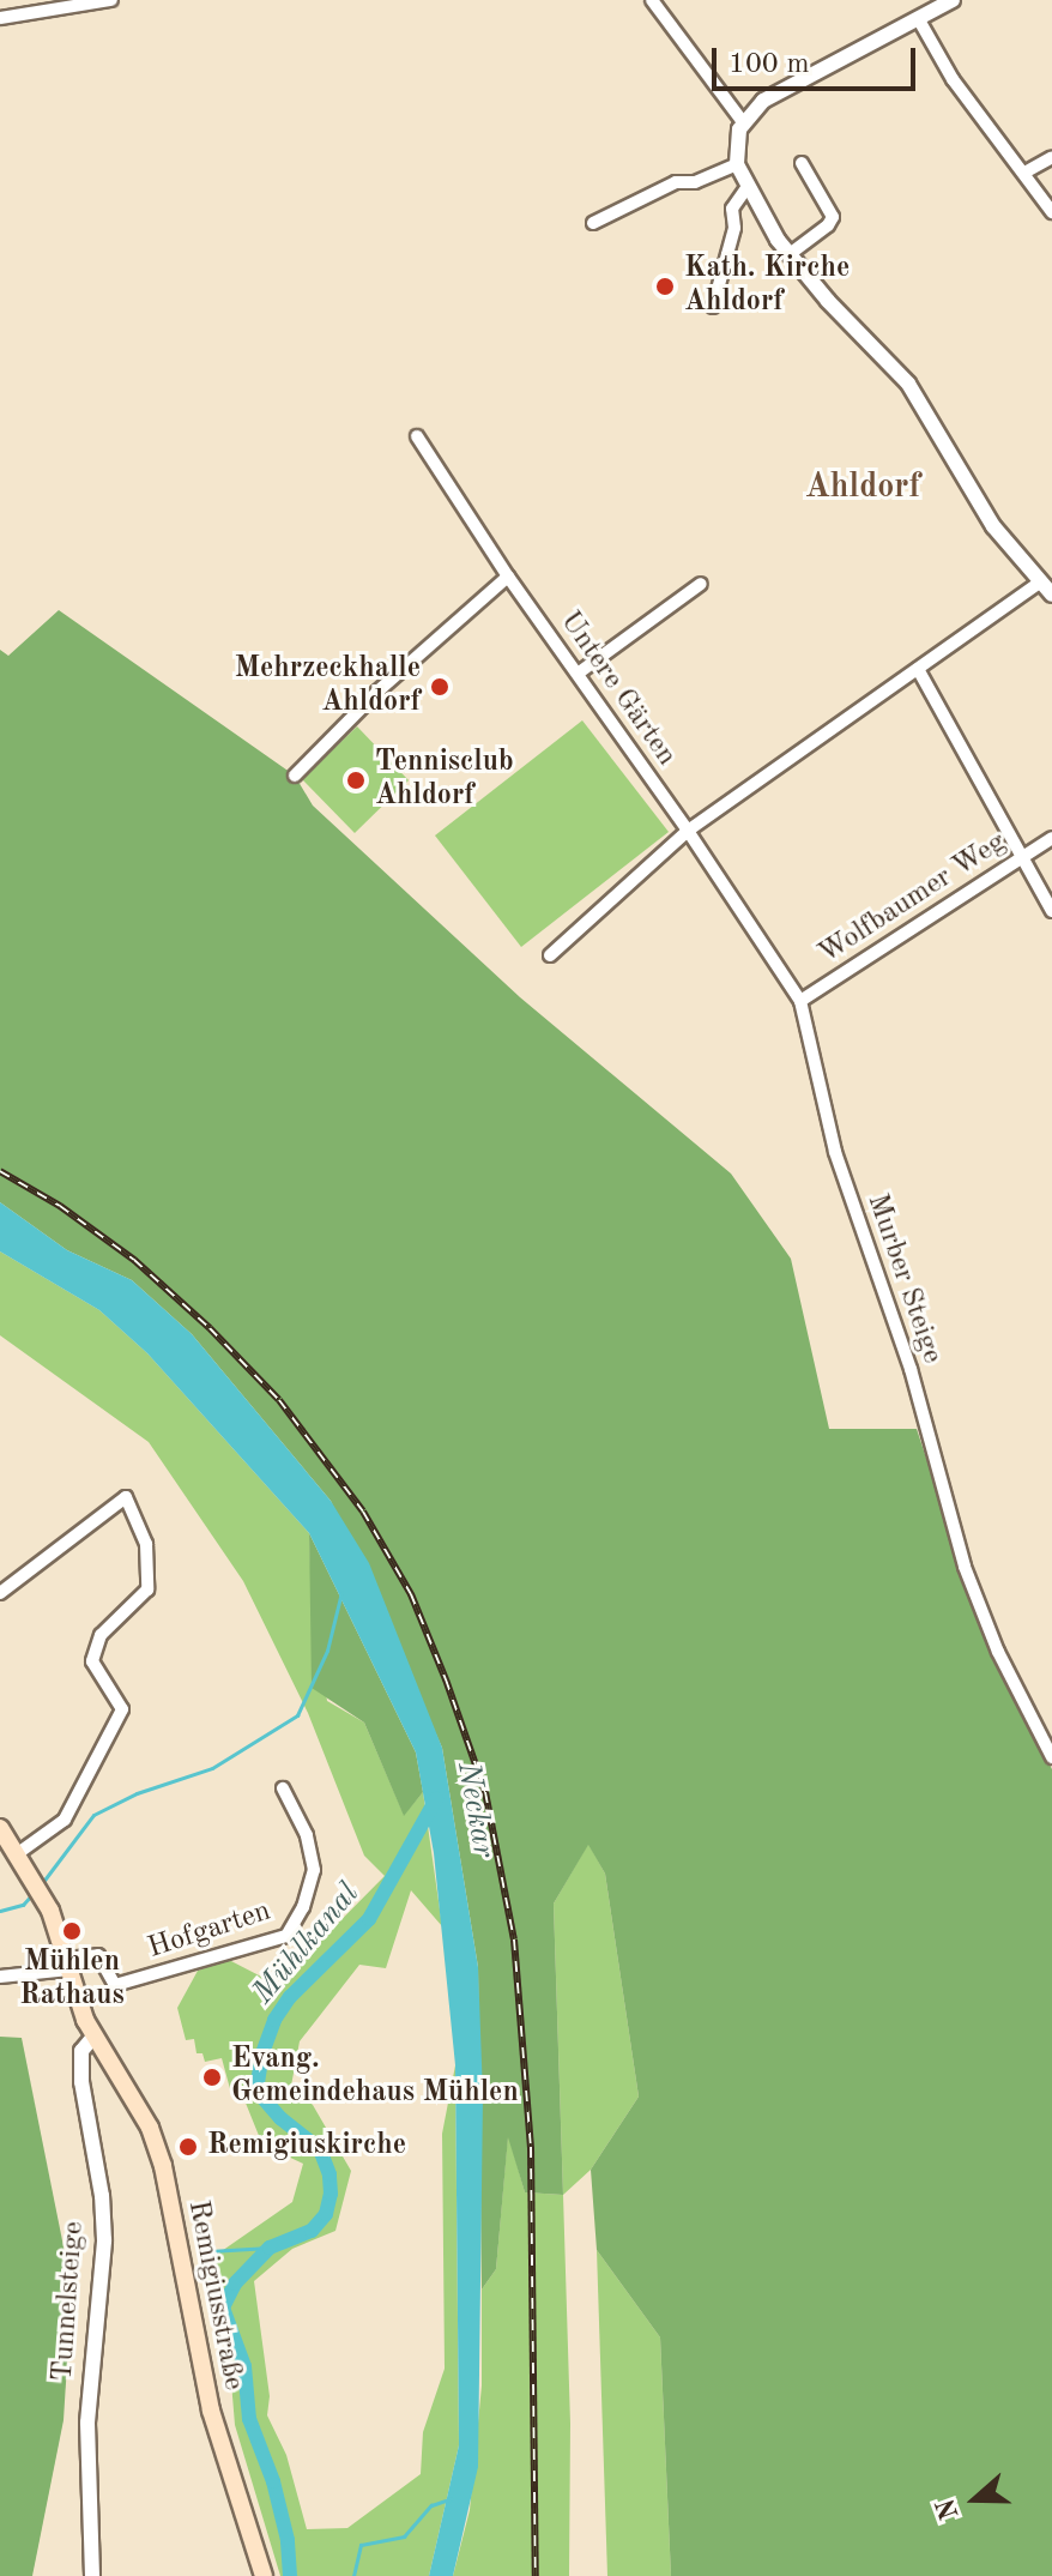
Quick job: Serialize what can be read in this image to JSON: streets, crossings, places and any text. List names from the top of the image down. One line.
{"streets":{"main road":["Remigiusstraße"],"street":["Untere Gärten","Wolfbaumer Weg","Murber Steige","Hofgarten","Tunnelsteige"]},"crossings":[["Untere Gärten","Murber Steige"],["Wolfbaumer Weg","Murber Steige"],["Hofgarten","Remigiusstraße"],["Remigiusstraße","Tunnelsteige"]],"districts":["Ahldorf"],"water":["Neckar","Mühlkanal"],"places":["Kath. Kirche Ahldorf","Mehrzeckhalle Ahldorf","Tennisclub Ahldorf","Mühlen Rathaus","Evang. Gemeindehaus Mühlen","Remigiuskirche"],"scale_bar":"100 m","north":"left"}
